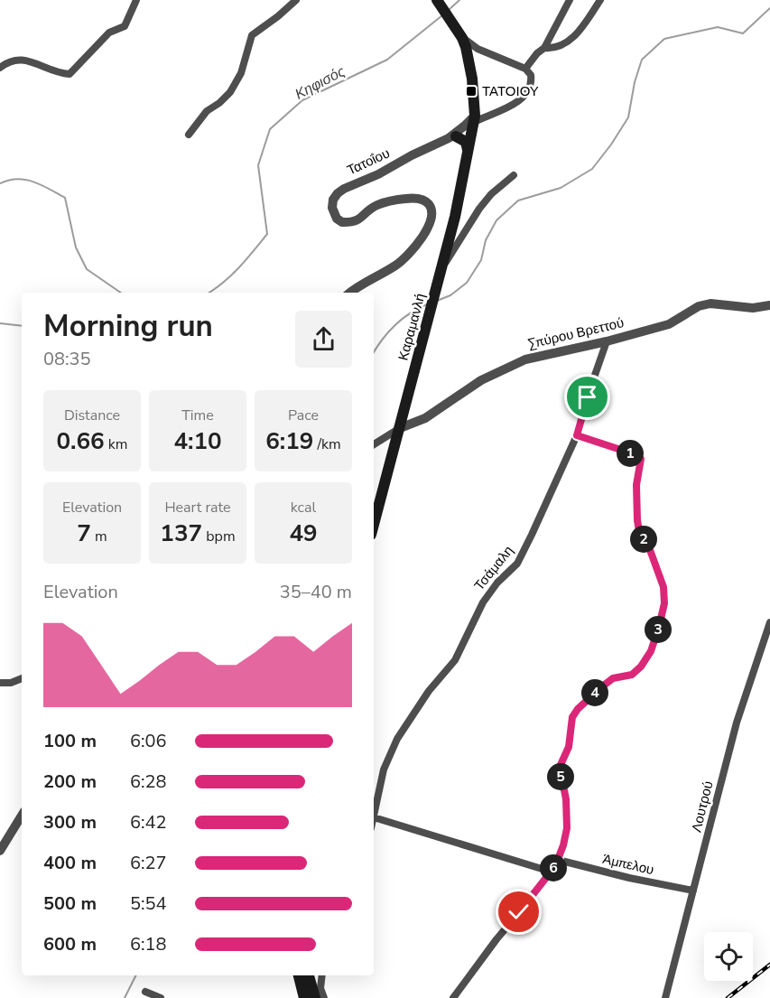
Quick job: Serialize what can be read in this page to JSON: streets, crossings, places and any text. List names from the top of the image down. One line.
{"streets":{"main road":["Καραμανλή"],"street":["Τατοΐου","Σπύρου Βρεττού","Τσάμαλη","Λουτρού","Άμπελου"]},"crossings":[["Τατοΐου","Καραμανλή"],["Καραμανλή","Σπύρου Βρεττού"],["Σπύρου Βρεττού","Τσάμαλη"],["Λουτρού","Άμπελου"]],"water":["Κηφισός"],"places":{"transit":["ΤΑΤΟΙΟΥ"]},"page":{"heading":["Morning run","08:35"],"stats":[["Distance","0.66 km"],["Time","4:10"],["Pace","6:19 /km"],["Elevation","7 m"],["Heart rate","137 bpm"],["kcal","49"]],"pins":["1","2","3","4","5","6"],"chart":["Elevation","35–40 m"],"list":[{"name":"100 m","note":"6:06"},{"name":"200 m","note":"6:28"},{"name":"300 m","note":"6:42"},{"name":"400 m","note":"6:27"},{"name":"500 m","note":"5:54"},{"name":"600 m","note":"6:18"}]}}
